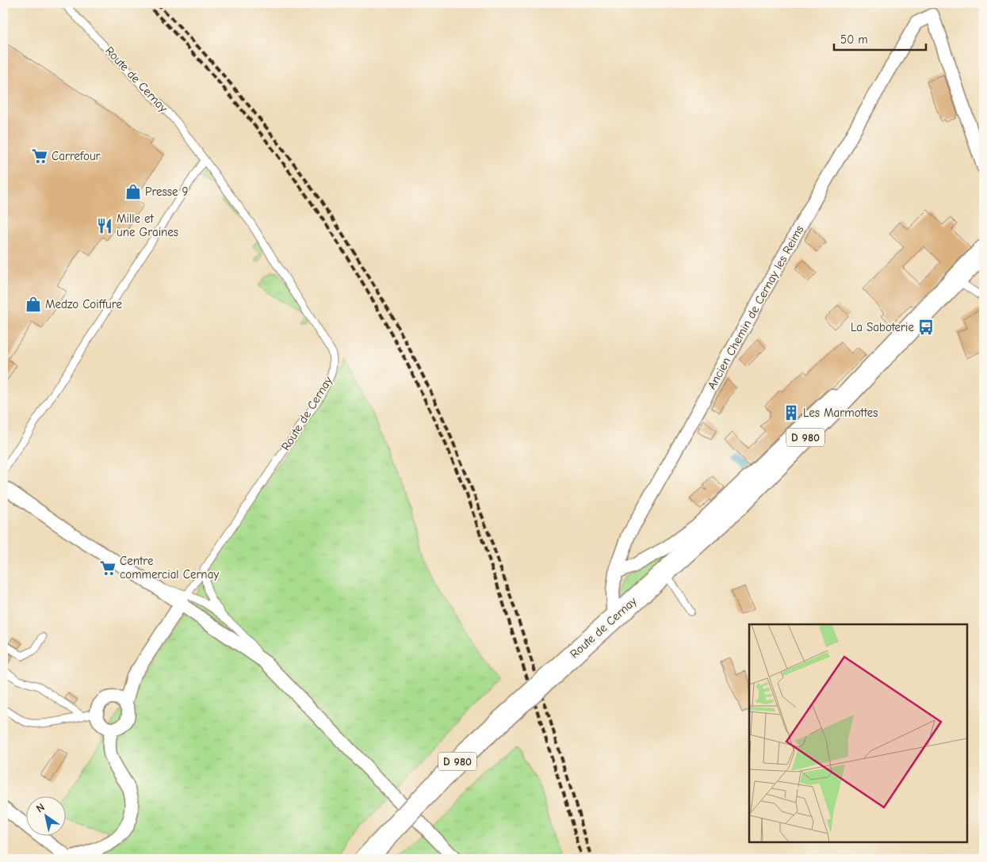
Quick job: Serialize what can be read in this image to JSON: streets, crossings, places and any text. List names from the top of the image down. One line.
{"streets":{"main road":["Route de Cernay","D 980"],"street":["Ancien Chemin de Cernay les Reims"]},"crossings":[["Route de Cernay","Ancien Chemin de Cernay les Reims"]],"places":{"supermarket":["Carrefour","Centre commercial Cernay"],"shop":["Presse 9","Medzo Coiffure"],"restaurant":["Mille et une Graines"],"bus stop":["La Saboterie"],"building":["Les Marmottes"]},"scale_bar":"50 m","north":"top left"}
